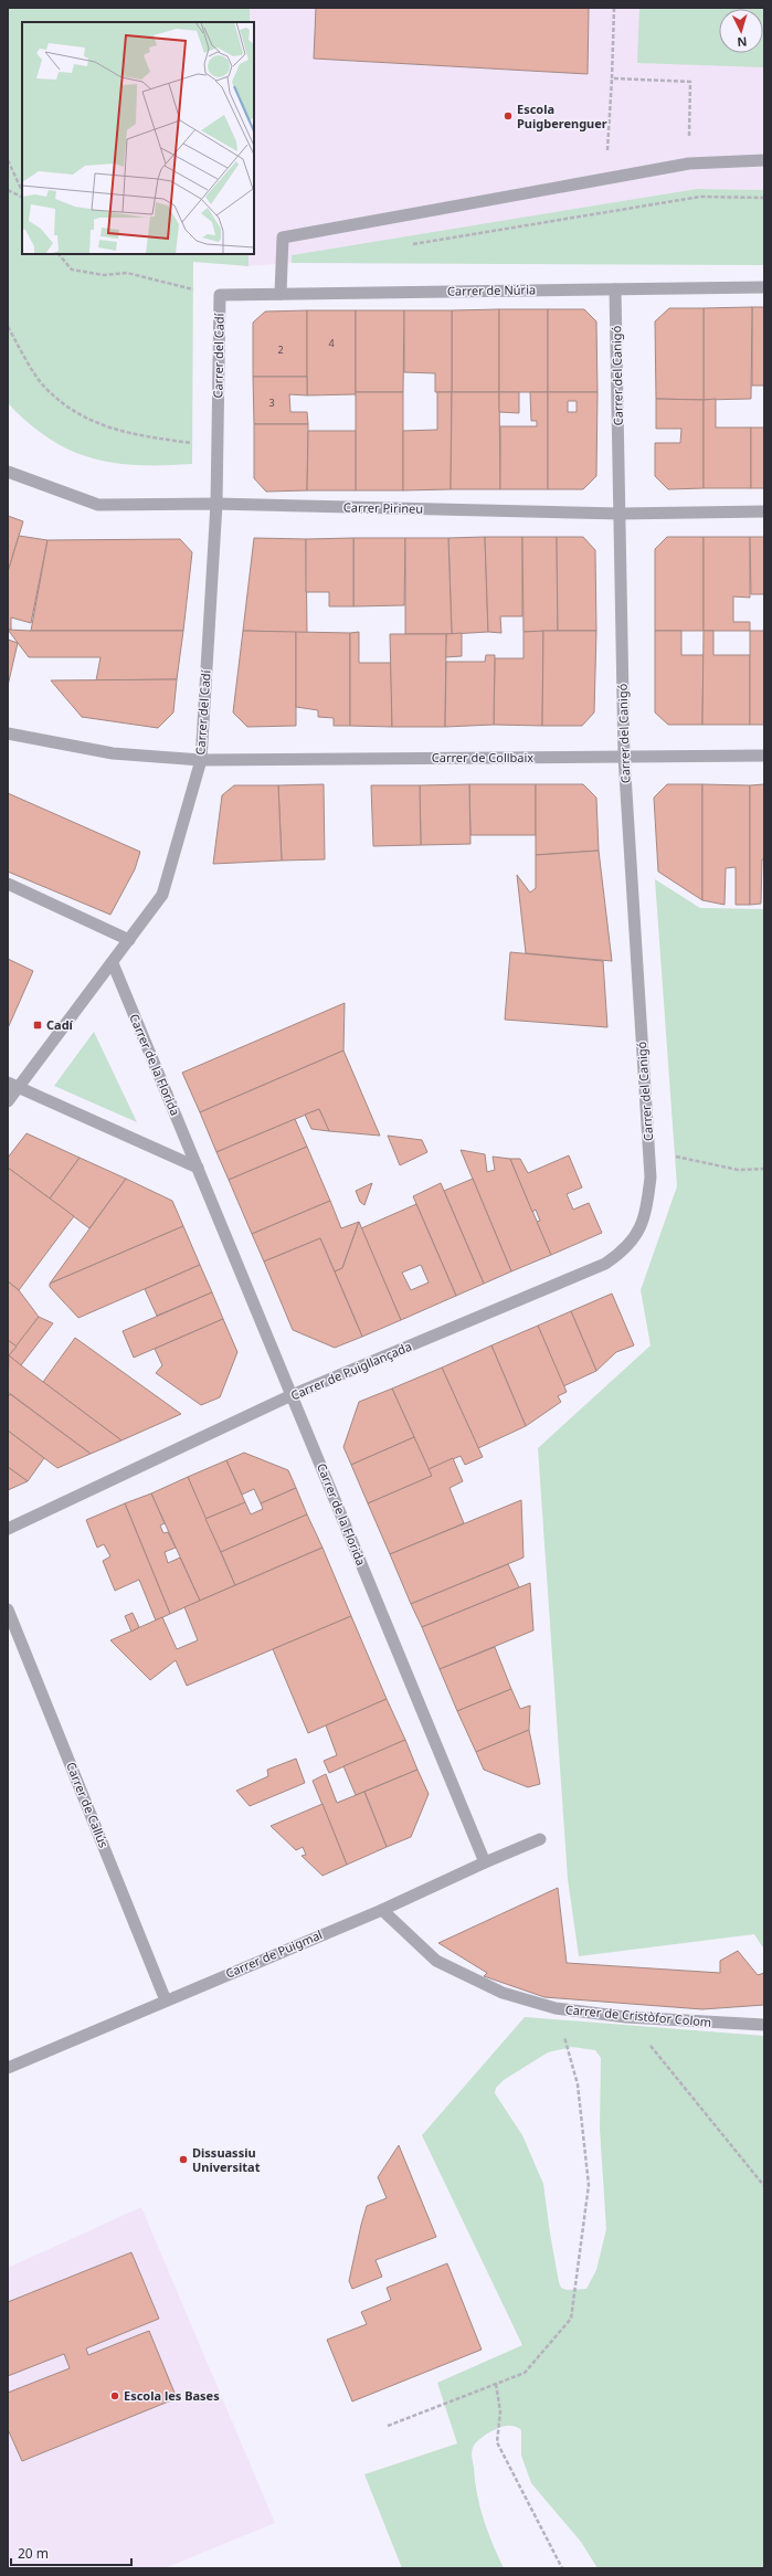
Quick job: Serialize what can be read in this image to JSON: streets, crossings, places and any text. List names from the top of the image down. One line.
{"streets":{"street":["Carrer de Núria","Carrer del Cadí","Carrer del Canigó","Carrer Pirineu","Carrer de Collbaix","Carrer de la Florida","Carrer de Puigllançada","Carrer de Callús","Carrer de Puigmal","Carrer de Cristòfor Colom"]},"crossings":[["Carrer de Núria","Carrer del Cadí"],["Carrer de Núria","Carrer del Canigó"],["Carrer del Cadí","Carrer Pirineu"],["Carrer del Cadí","Carrer de Collbaix"],["Carrer del Cadí","Carrer de la Florida"],["Carrer del Canigó","Carrer Pirineu"],["Carrer del Canigó","Carrer de Collbaix"],["Carrer del Canigó","Carrer de Puigllançada"],["Carrer de la Florida","Carrer de Puigllançada"],["Carrer de la Florida","Carrer de Puigmal"],["Carrer de Callús","Carrer de Puigmal"],["Carrer de Puigmal","Carrer de Cristòfor Colom"]],"places":{"other":["Escola Puigberenguer","Dissuassiu Universitat","Escola les Bases"],"transit":["Cadí"]},"house_numbers":["4","2","3"],"scale_bar":"20 m","north":"bottom"}
